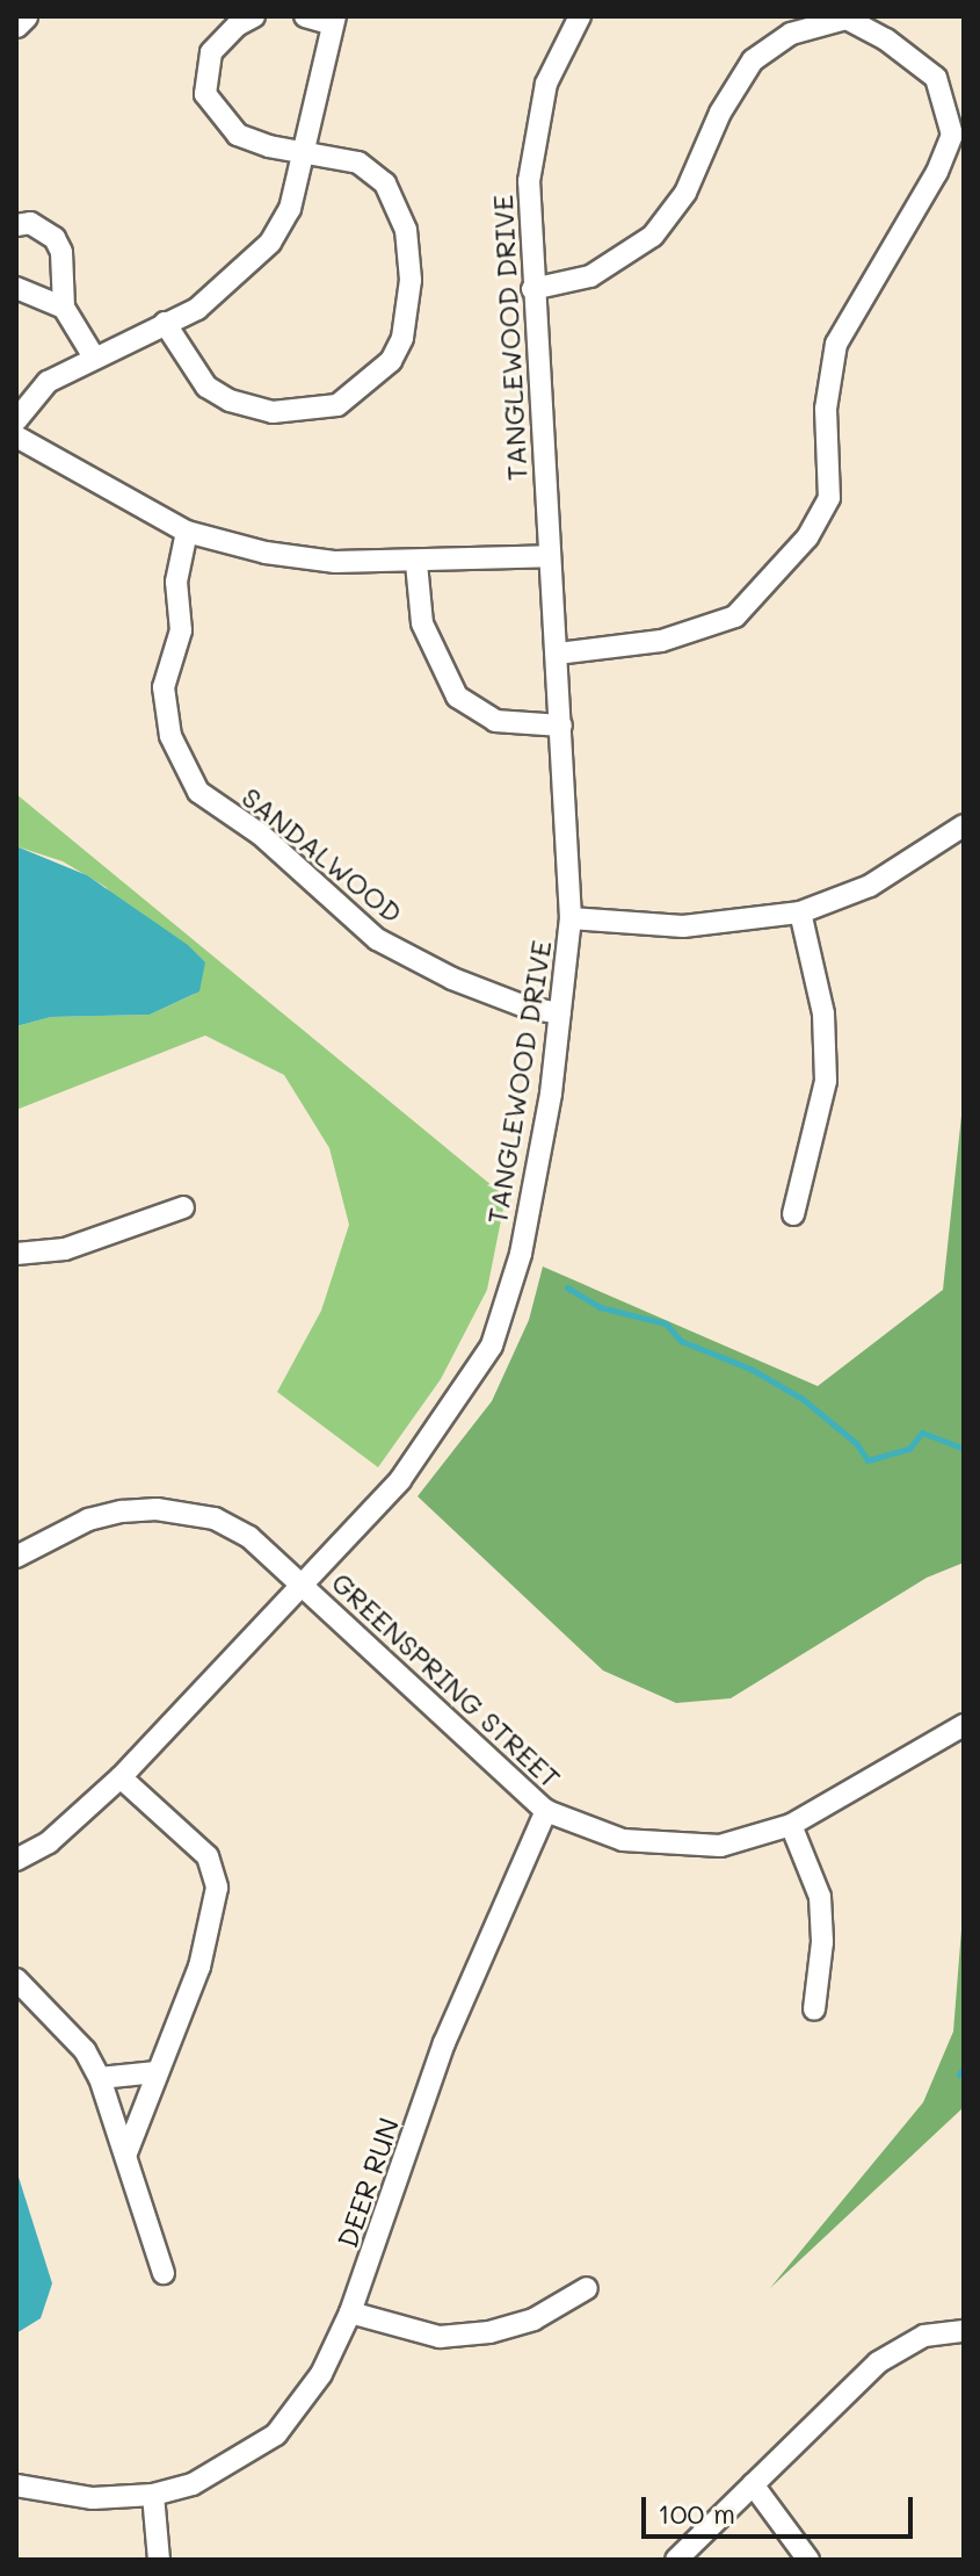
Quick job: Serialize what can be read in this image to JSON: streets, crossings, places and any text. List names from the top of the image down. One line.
{"streets":{"street":["TANGLEWOOD DRIVE","SANDALWOOD","GREENSPRING STREET","DEER RUN"]},"crossings":[["TANGLEWOOD DRIVE","SANDALWOOD"],["TANGLEWOOD DRIVE","GREENSPRING STREET"],["GREENSPRING STREET","DEER RUN"]],"scale_bar":"100 m"}
